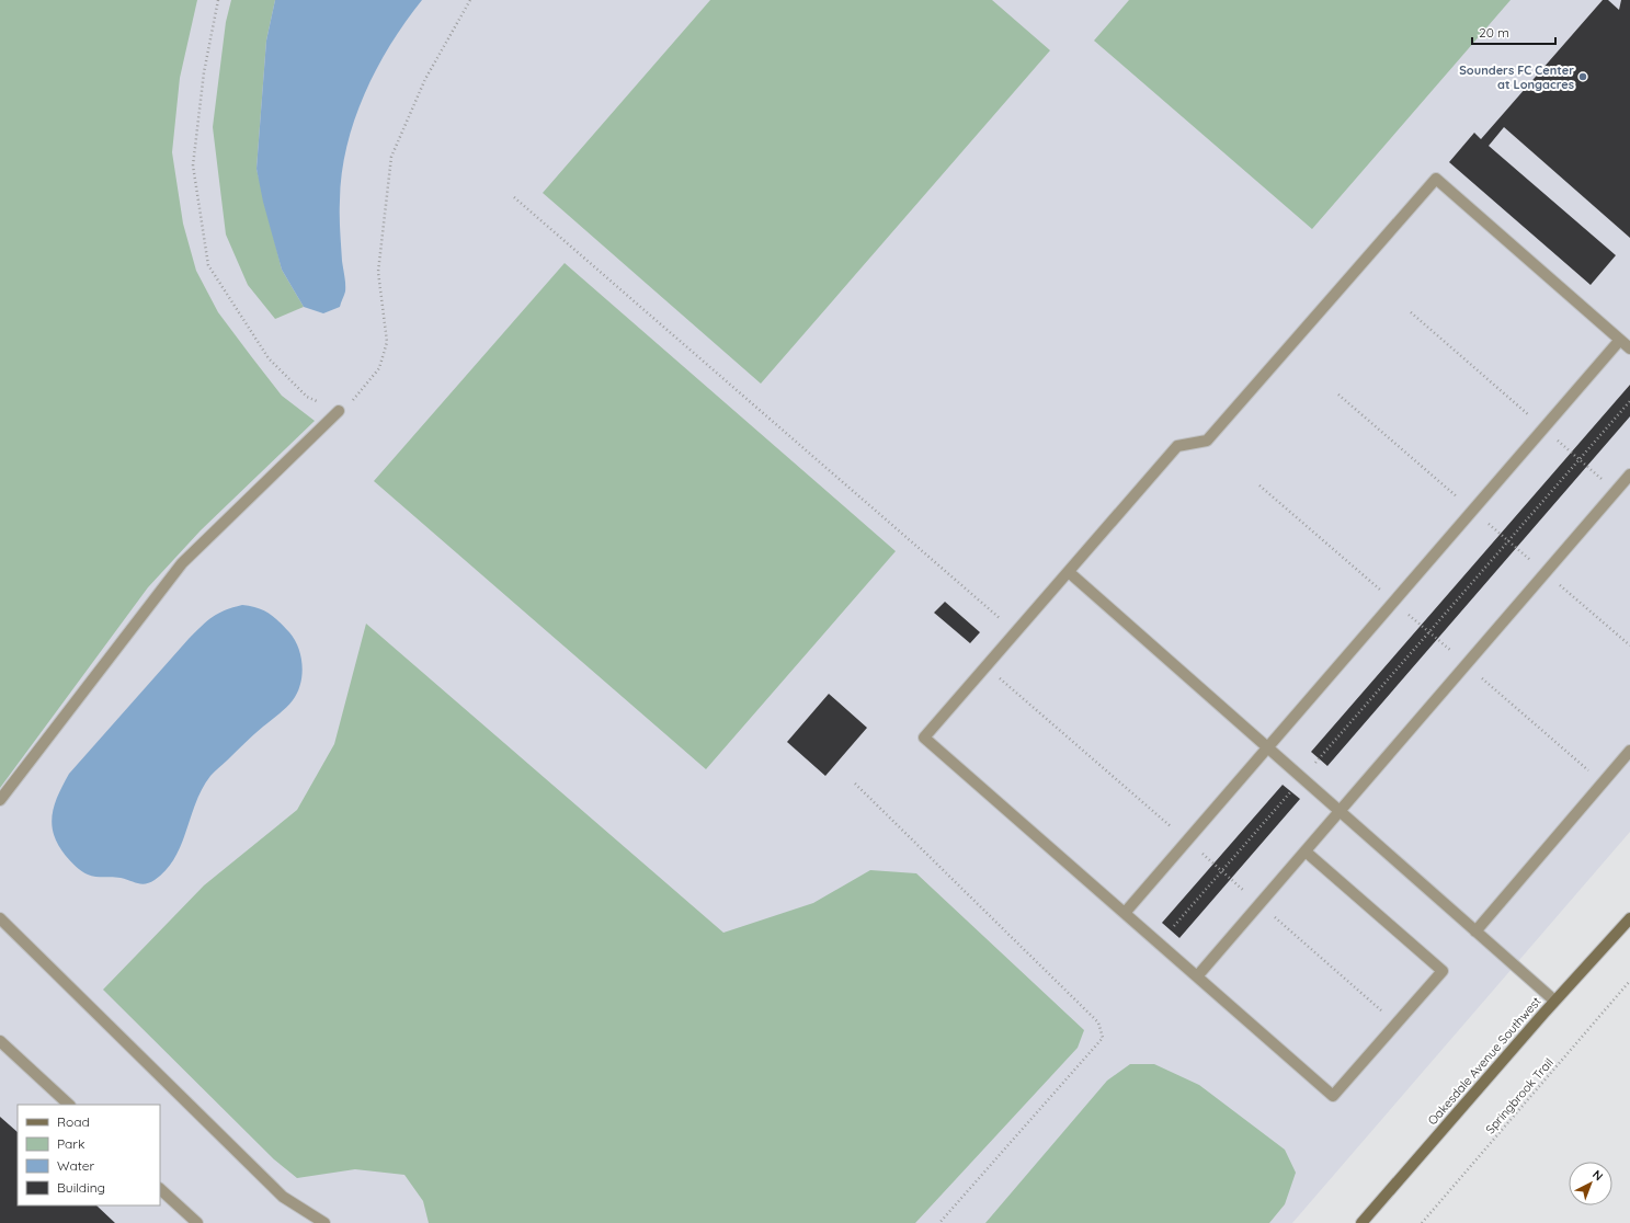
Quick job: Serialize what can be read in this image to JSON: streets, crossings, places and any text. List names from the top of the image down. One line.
{"streets":{"street":["Oakesdale Avenue Southwest"],"path":["Springbrook Trail"]},"places":["Sounders FC Center at Longacres"],"legend":["Road","Park","Water","Building"],"scale_bar":"20 m","north":"top right"}
